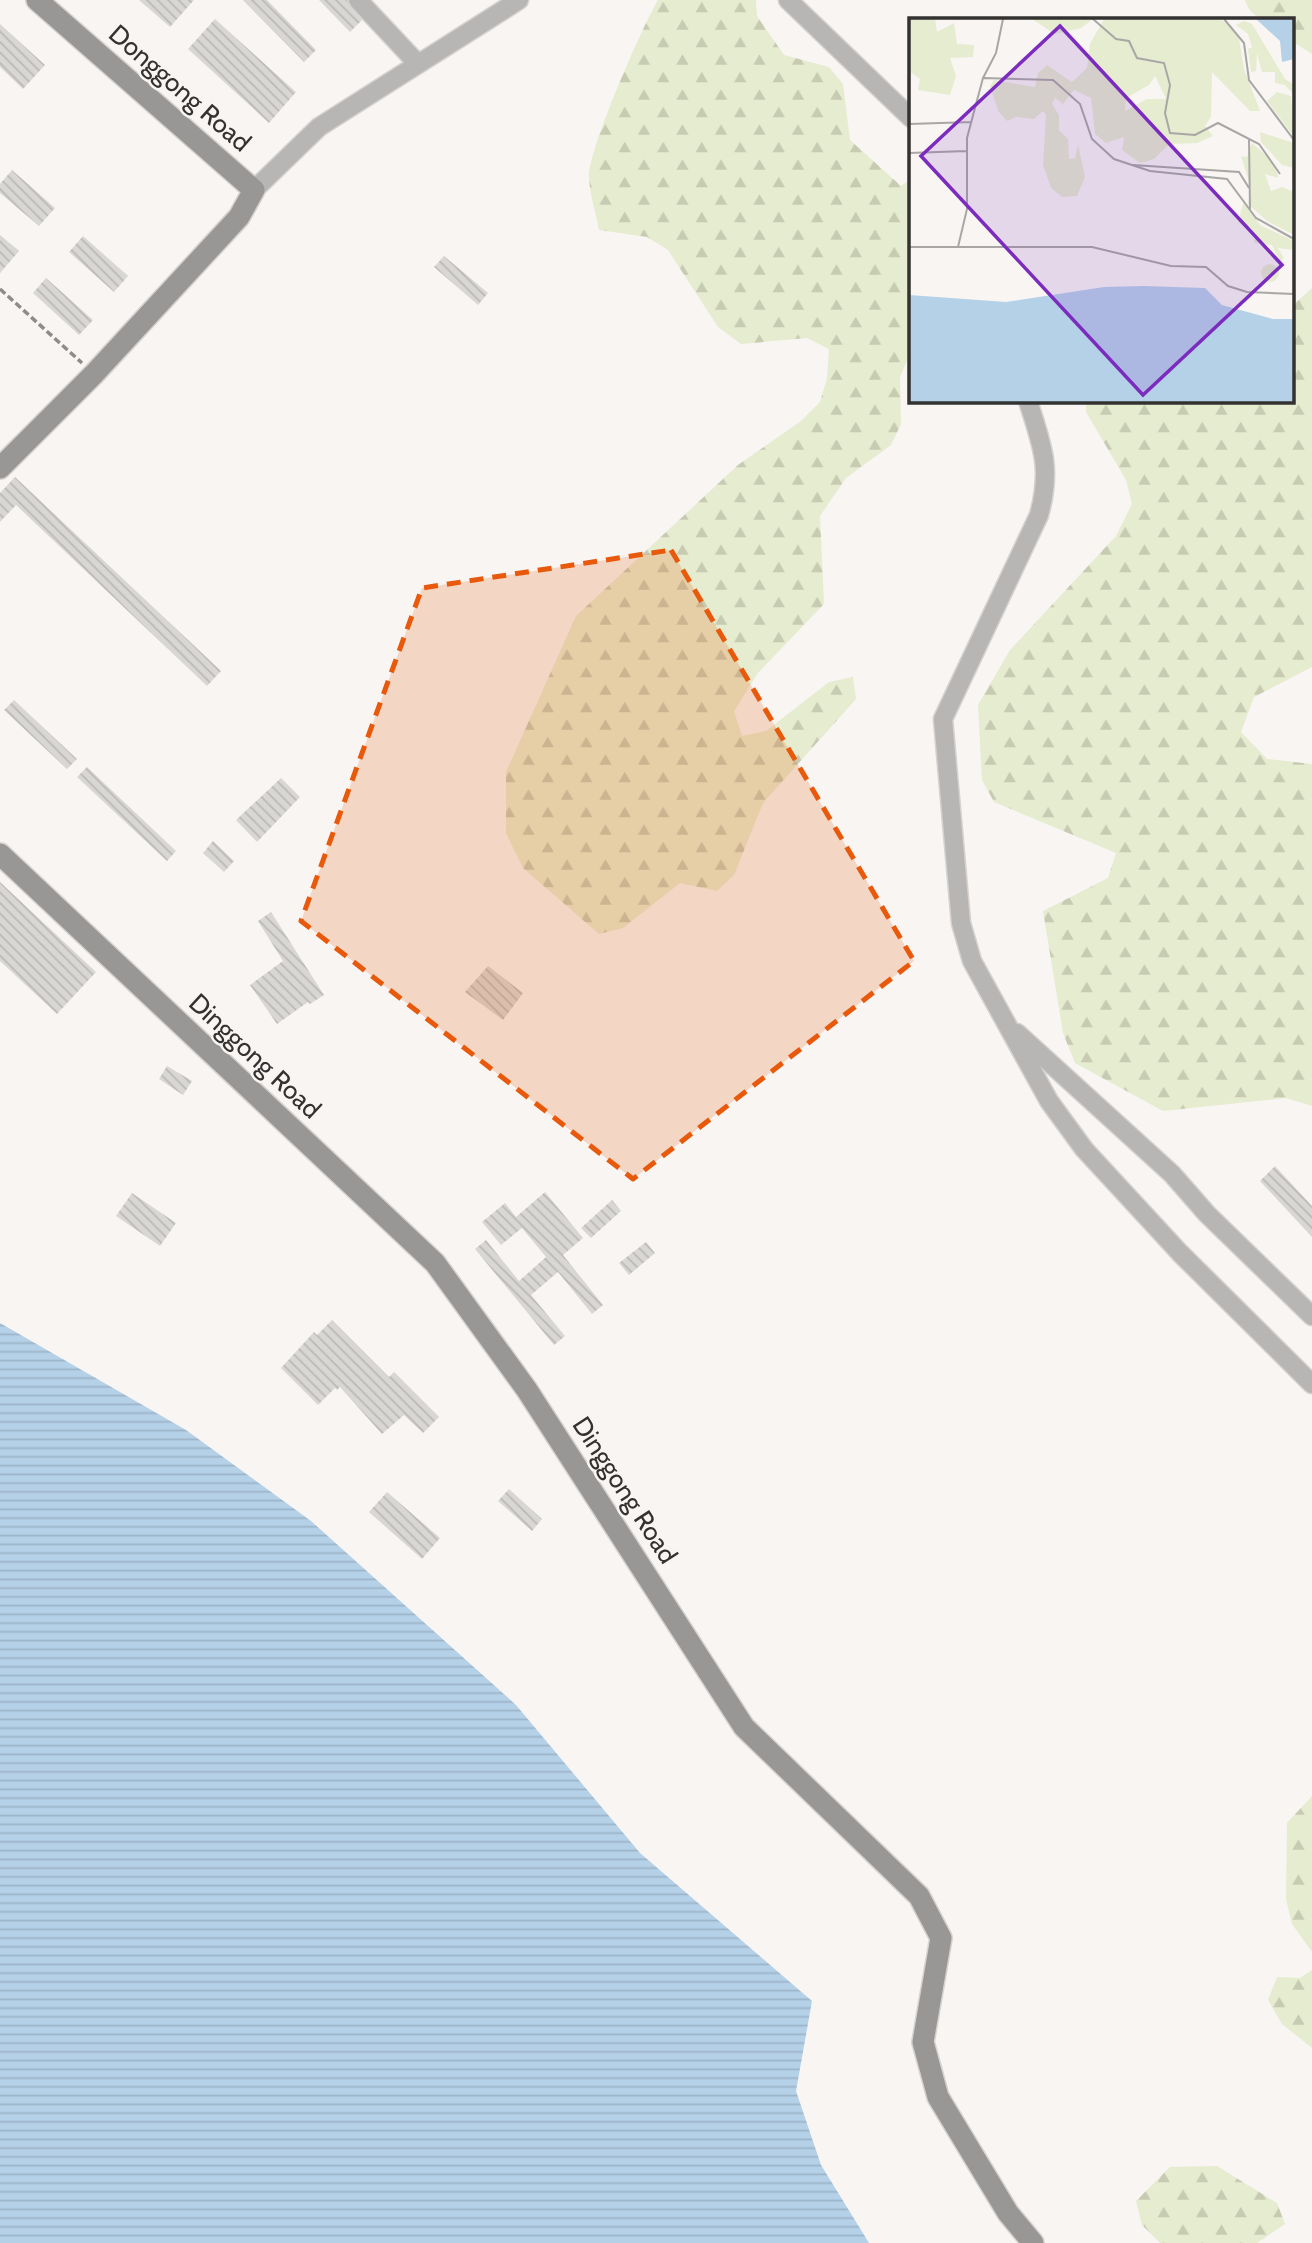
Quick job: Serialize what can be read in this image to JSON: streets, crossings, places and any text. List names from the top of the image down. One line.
{"streets":{"street":["Donggong Road","Dinggong Road"]}}
